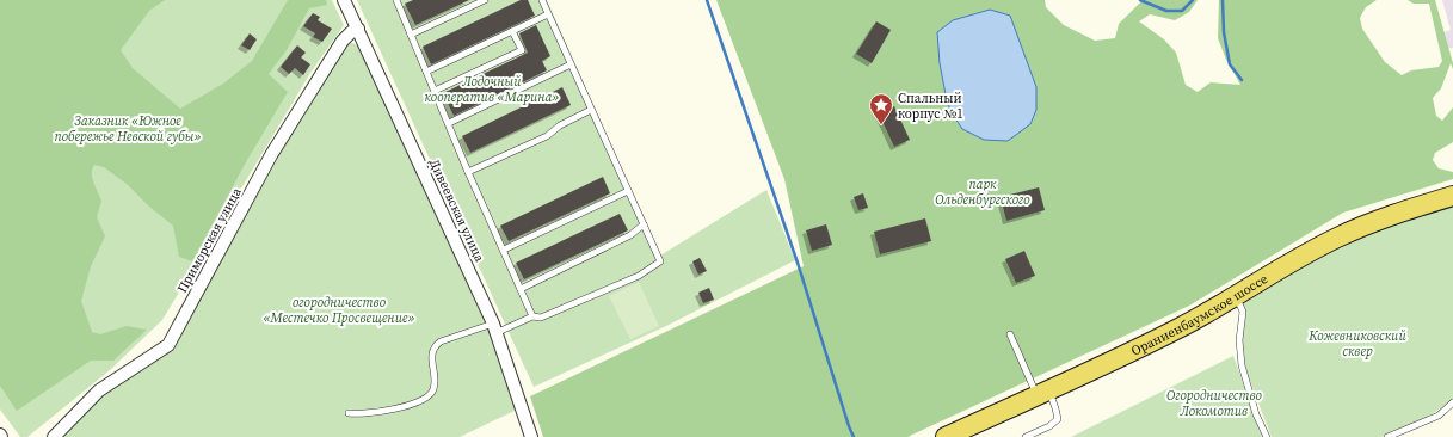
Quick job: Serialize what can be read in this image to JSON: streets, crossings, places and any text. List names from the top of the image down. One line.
{"streets":{"main road":["Ораниенбаумское шоссе"],"street":["Дивеевская улица","Приморская улица"]},"crossings":[["Дивеевская улица","Приморская улица"]],"parks":["Лодочный кооператив «Марина»","Заказник «Южное побережье Невской губы»","парк Ольденбургского","огородничество «Местечко Просвещение»","Кожевниковский сквер","Огородничество Локомотив"],"places":{"place":["Спальный корпус №1"]}}
